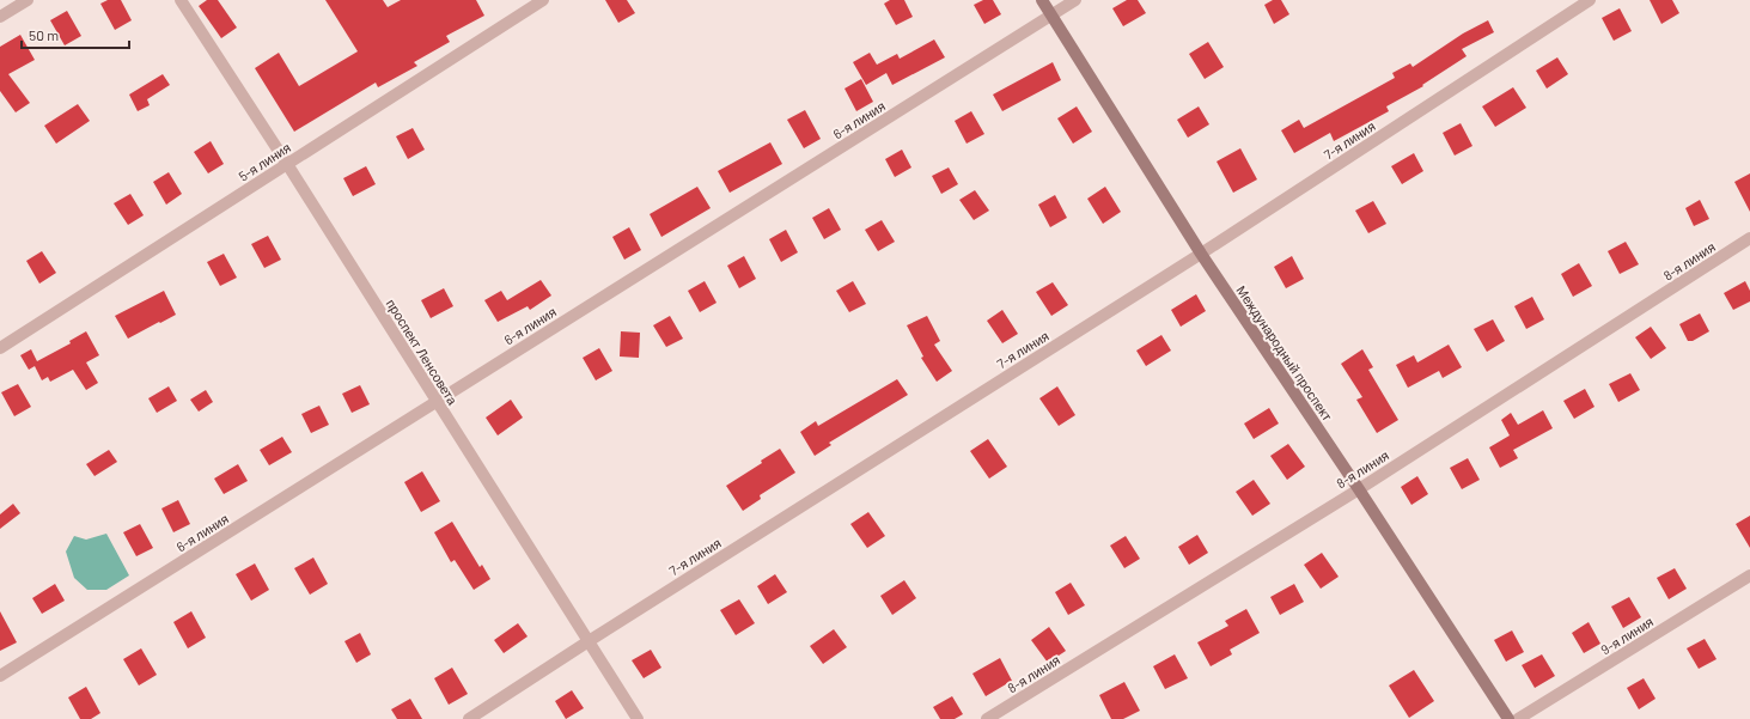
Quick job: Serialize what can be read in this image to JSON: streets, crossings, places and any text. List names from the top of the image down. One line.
{"streets":{"street":["6-я линия","7-я линия","5-я линия","8-я линия","проспект Ленсовета","Международный проспект","9-я линия"]},"crossings":[["6-я линия","проспект Ленсовета"],["6-я линия","Международный проспект"],["7-я линия","проспект Ленсовета"],["7-я линия","Международный проспект"],["5-я линия","проспект Ленсовета"],["8-я линия","Международный проспект"]],"scale_bar":"50 m"}
